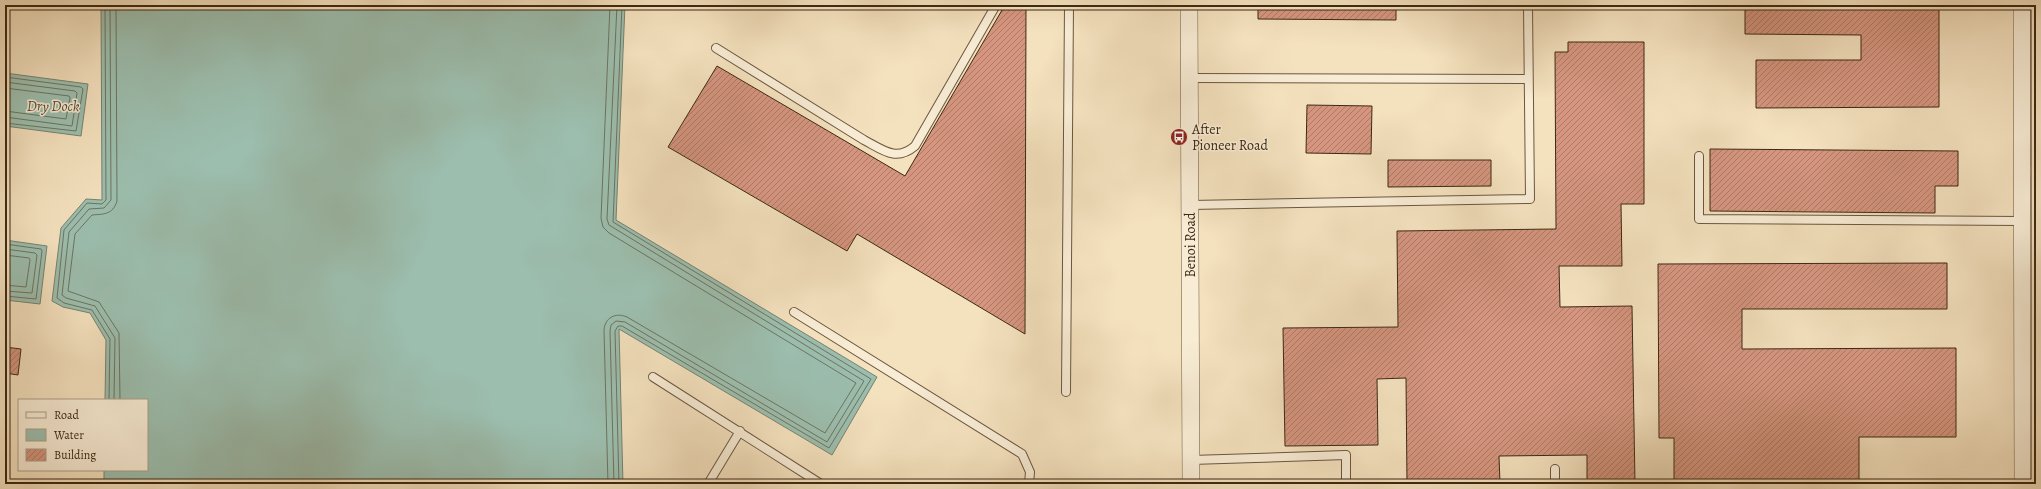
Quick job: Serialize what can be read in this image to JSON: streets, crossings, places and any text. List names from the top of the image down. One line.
{"streets":{"street":["Benoi Road"]},"water":["Dry Dock"],"places":{"bus stop":["After Pioneer Road"]},"legend":["Road","Water","Building"]}
